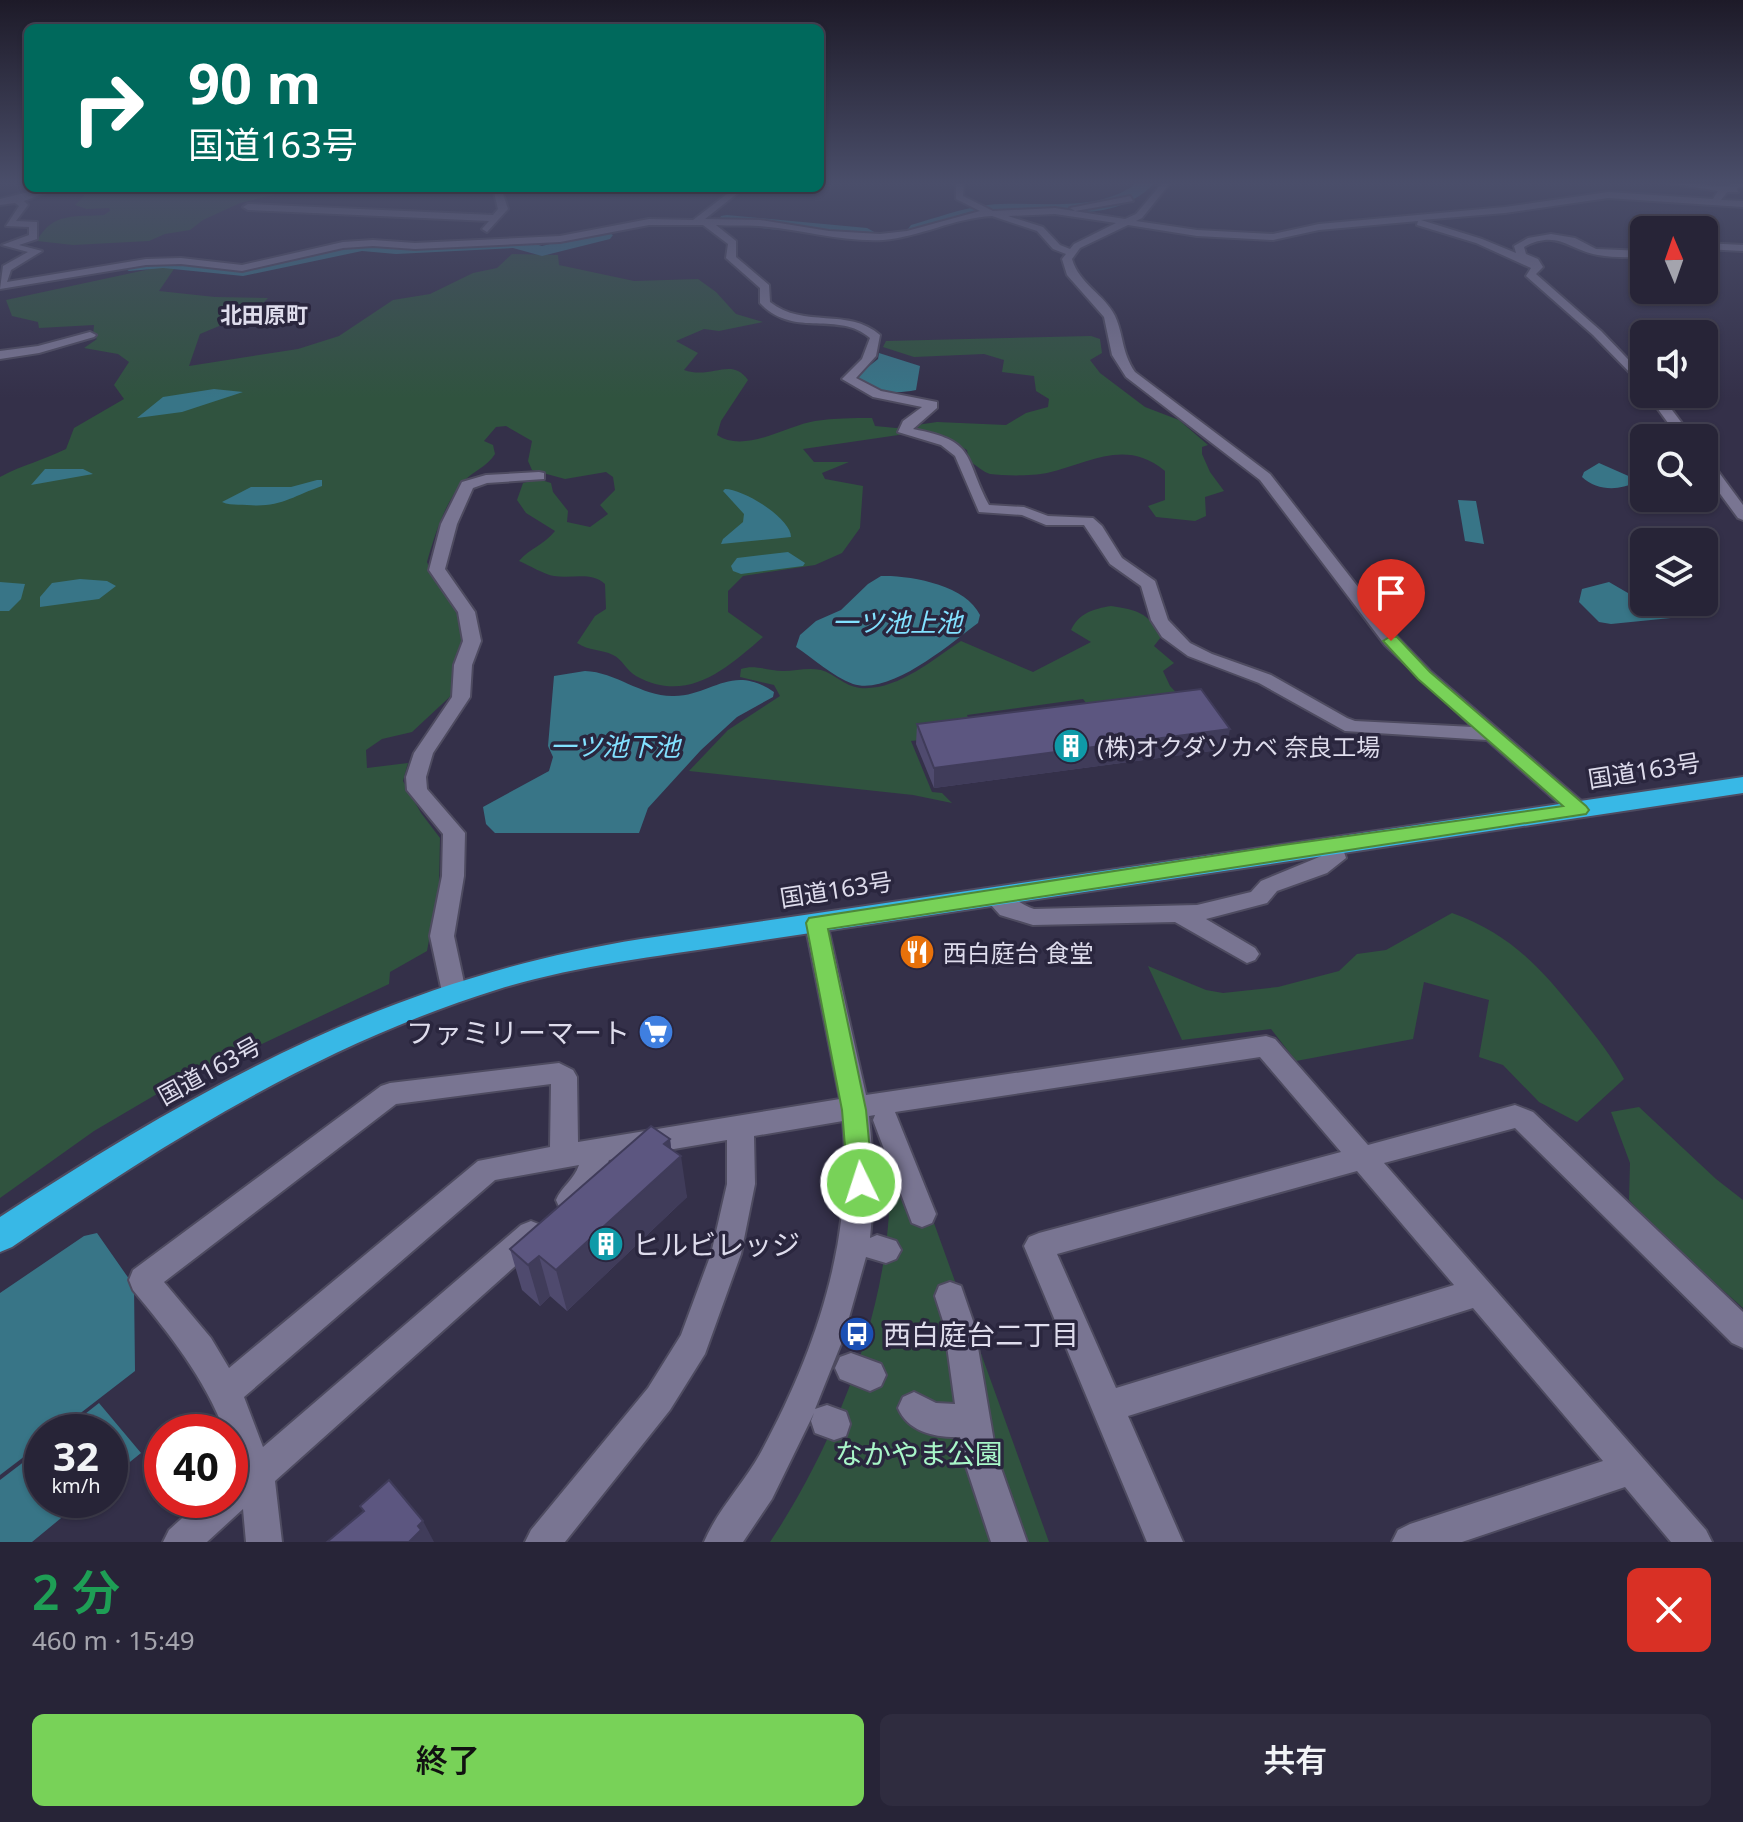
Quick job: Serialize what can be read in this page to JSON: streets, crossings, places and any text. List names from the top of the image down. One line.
{"streets":{"highway":["国道163号"]},"districts":["北田原町"],"water":["一ツ池上池","一ツ池下池"],"parks":["なかやま公園"],"places":{"building":["(株)オクダソカベ 奈良工場","ヒルビレッジ"],"restaurant":["西白庭台 食堂"],"supermarket":["ファミリーマート"],"bus stop":["西白庭台二丁目"]},"north":"top","page":{"turn":["90 m","国道163号"],"speed":"32 km/h","limit":"40","heading":["2 分","460 m · 15:49"],"buttons":["終了","共有"]}}
